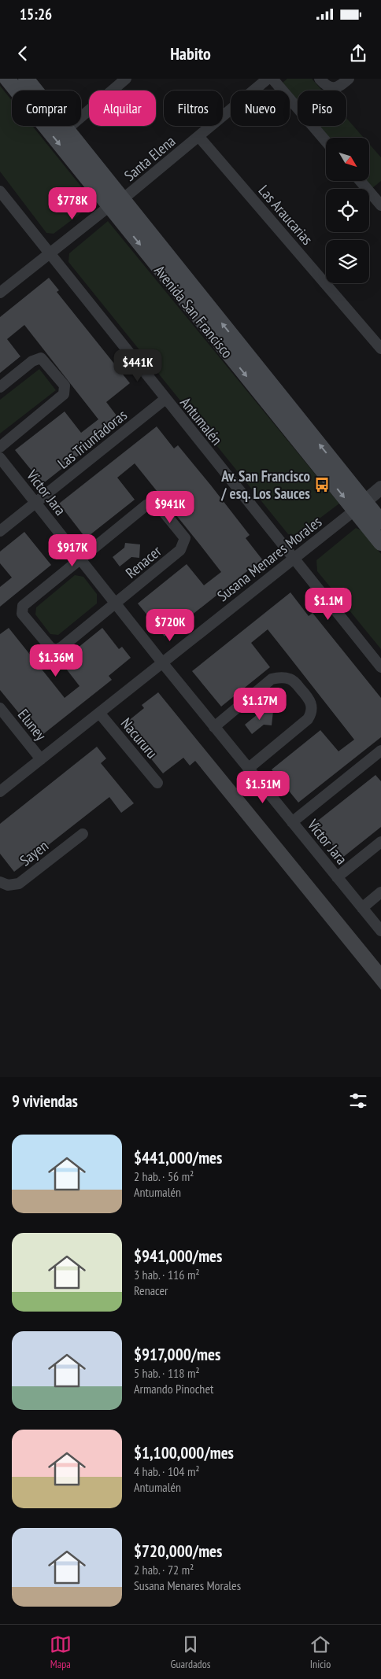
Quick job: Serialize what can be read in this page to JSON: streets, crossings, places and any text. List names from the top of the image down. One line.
{"streets":{"main road":["Avenida San Francisco"],"street":["Santa Elena","Las Araucarias","Antumalén","Las Triunfadoras","Víctor Jara","Susana Menares Morales","Renacer","Eluney","Nacururu","Sayen"]},"crossings":[["Santa Elena","Las Araucarias"],["Santa Elena","Avenida San Francisco"],["Santa Elena","Antumalén"],["Avenida San Francisco","Susana Menares Morales"],["Antumalén","Las Triunfadoras"],["Antumalén","Susana Menares Morales"],["Las Triunfadoras","Víctor Jara"],["Víctor Jara","Susana Menares Morales"],["Víctor Jara","Renacer"],["Susana Menares Morales","Eluney"],["Susana Menares Morales","Nacururu"]],"places":{"bus stop":["Av. San Francisco / esq. Los Sauces"]},"north":"bottom right","page":{"status":"15:26","header":"Habito","chip":["Comprar","Alquilar","Filtros","Nuevo","Piso"],"price":["$778K","$441K","$941K","$917K","$1.1M","$720K","$1.36M","$1.17M","$1.51M"],"heading":"9 viviendas","list":[{"name":"$441,000/mes","note":"2 hab. · 56 m² · Antumalén"},{"name":"$941,000/mes","note":"3 hab. · 116 m² · Renacer"},{"name":"$917,000/mes","note":"5 hab. · 118 m² · Armando Pinochet"},{"name":"$1,100,000/mes","note":"4 hab. · 104 m² · Antumalén"},{"name":"$720,000/mes","note":"2 hab. · 72 m² · Susana Menares Morales"}],"tabs":["Mapa","Guardados","Inicio"]}}
